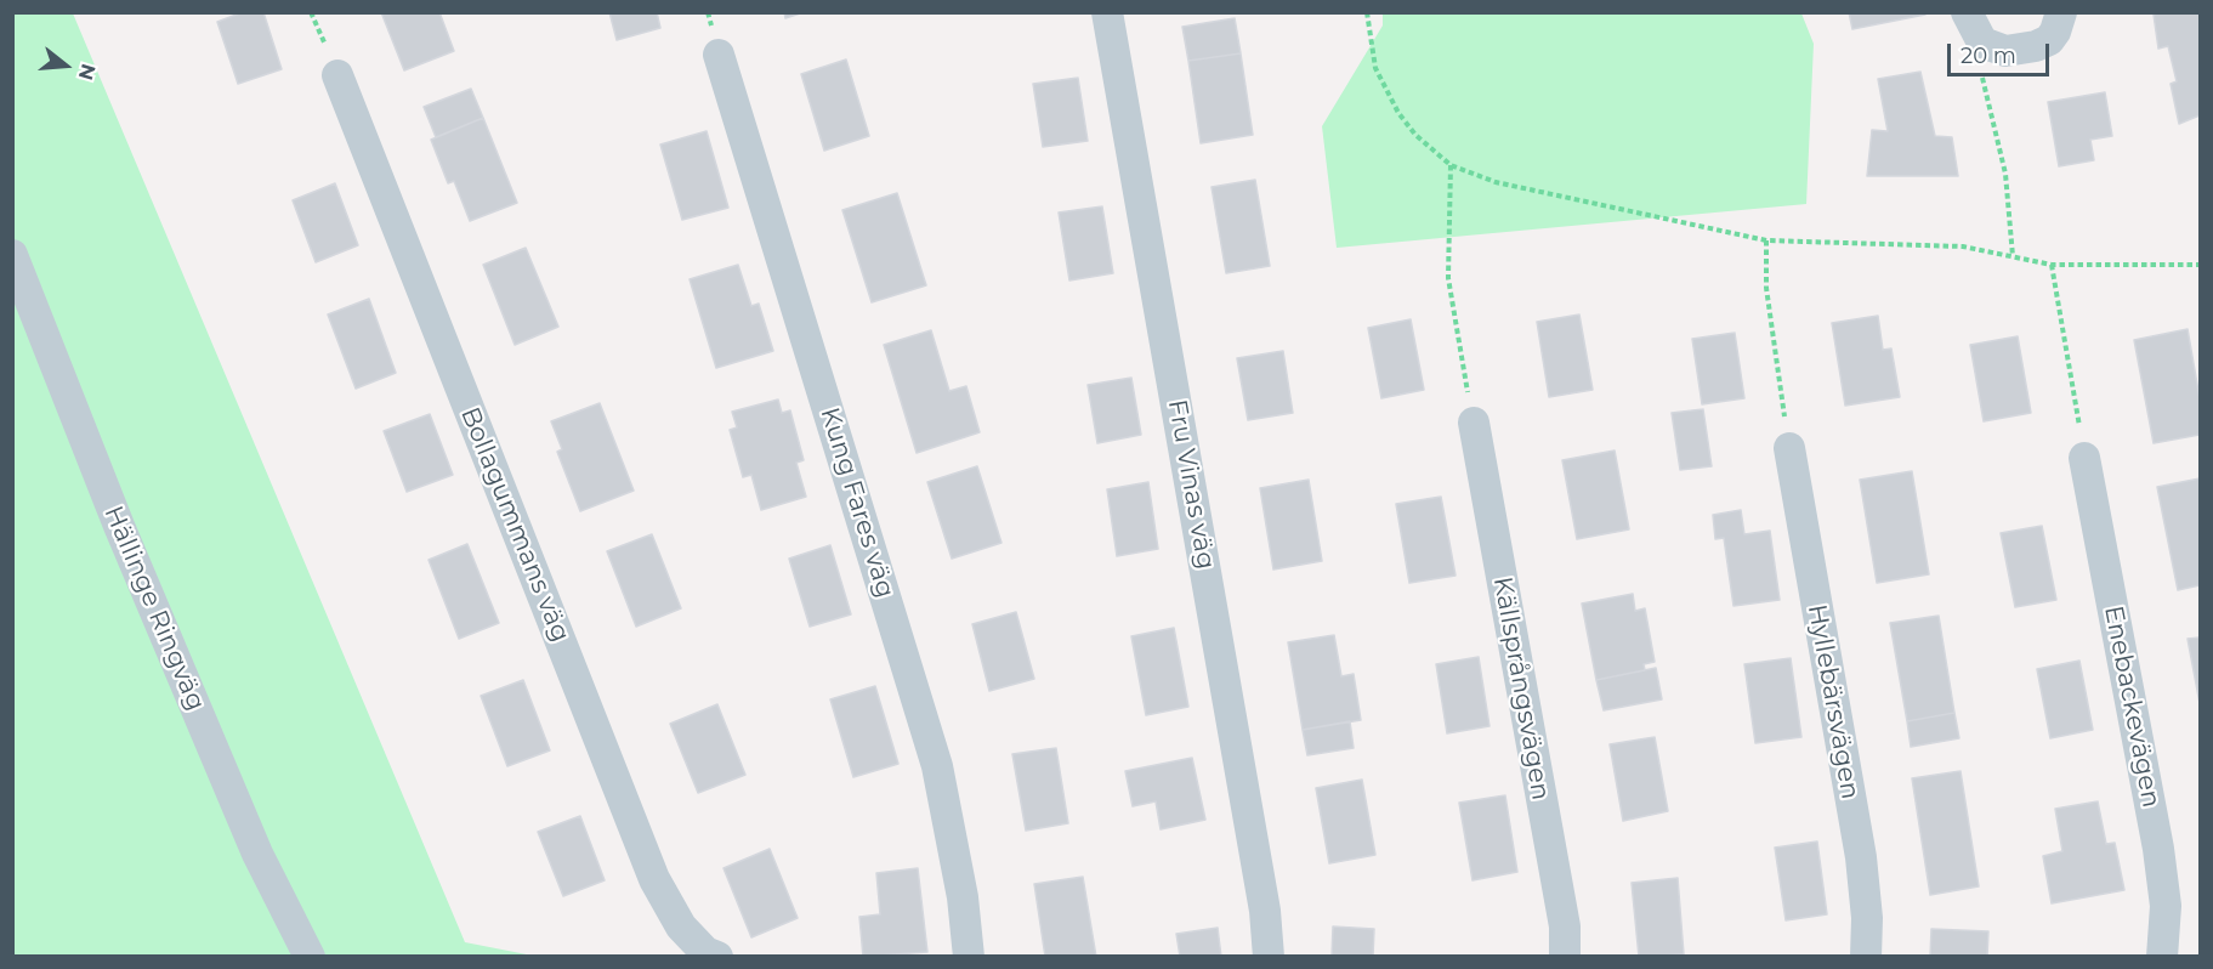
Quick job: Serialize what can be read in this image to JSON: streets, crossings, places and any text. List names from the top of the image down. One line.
{"streets":{"street":["Fru Vinas väg","Kung Fares väg","Bollagummans väg","Hällinge Ringväg","Källsprångsvägen","Hyllebärsvägen","Enebackevägen"]},"scale_bar":"20 m","north":"right"}
